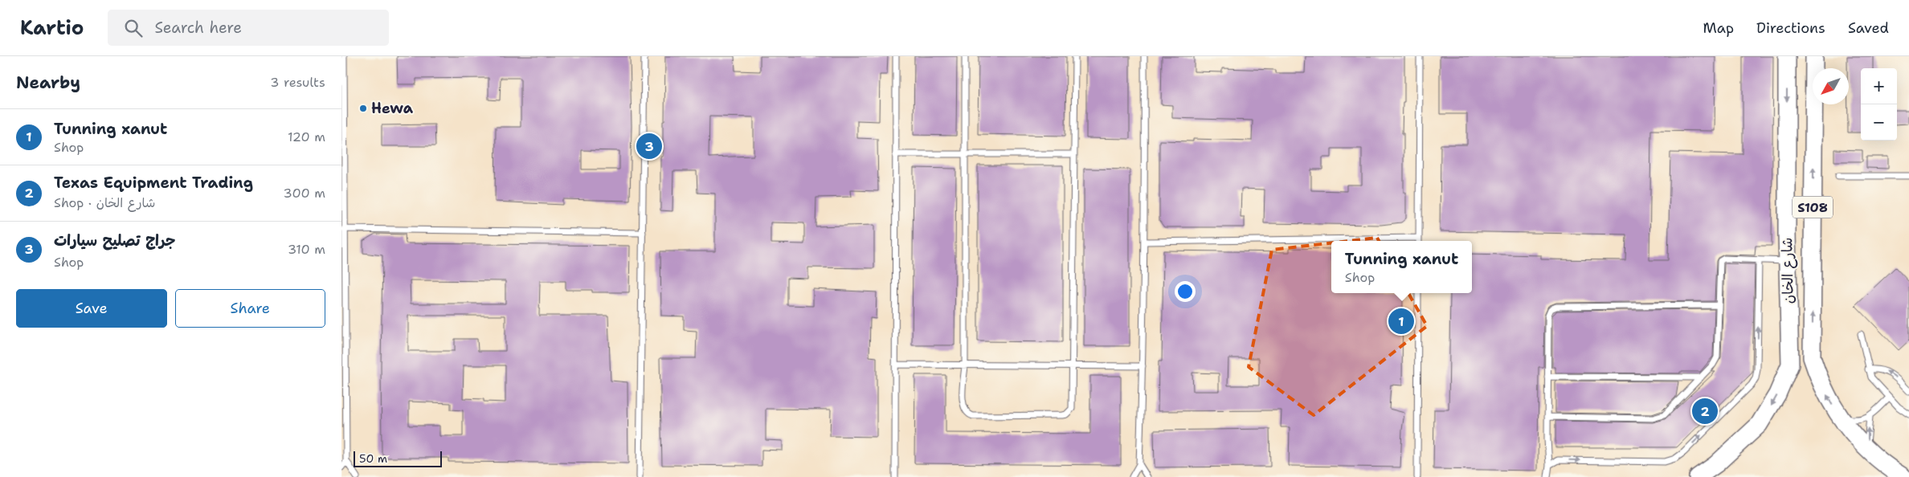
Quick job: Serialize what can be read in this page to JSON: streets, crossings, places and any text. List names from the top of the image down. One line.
{"streets":{"main road":["S108","شارع الخان"]},"places":["Hewa"],"scale_bar":"50 m","north":"bottom left","page":{"header":"Kartio","search":"Search here","nav":["Map","Directions","Saved"],"heading":["Nearby","3 results"],"map_buttons":["+","−"],"list":[{"mark":"1","name":"Tunning xanut","note":"Shop","value":"120 m"},{"mark":"2","name":"Texas Equipment Trading","note":"Shop · شارع الخان","value":"300 m"},{"mark":"3","name":"جراج تصليح سيارات","note":"Shop","value":"310 m"}],"pins":["3","1","2"],"popup":["Tunning xanut","Shop"],"buttons":["Save","Share"],"scale":"50 m"}}
